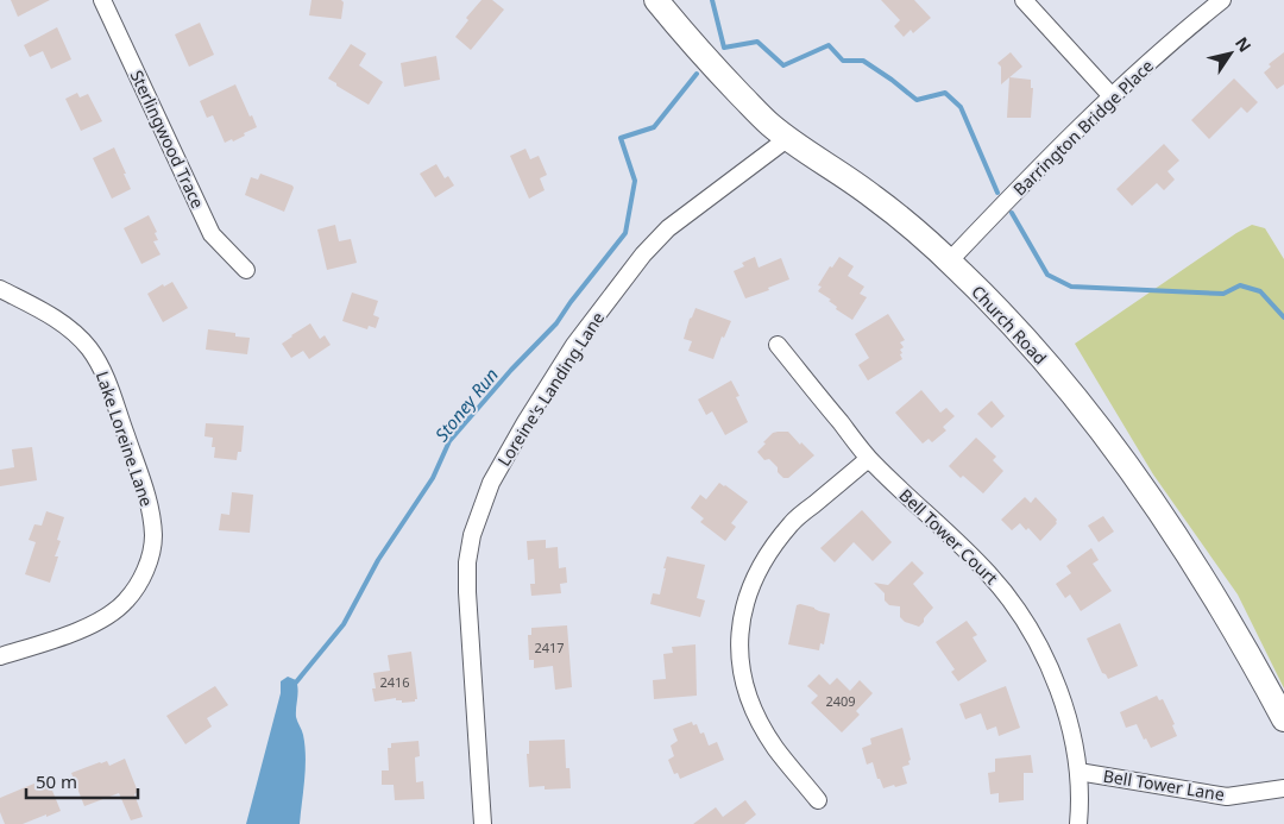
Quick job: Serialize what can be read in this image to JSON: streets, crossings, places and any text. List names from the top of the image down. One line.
{"streets":{"main road":["Church Road"],"street":["Barrington Bridge Place","Sterlingwood Trace","Loreine's Landing Lane","Lake Loreine Lane","Bell Tower Court","Bell Tower Lane"]},"crossings":[["Barrington Bridge Place","Church Road"],["Church Road","Loreine's Landing Lane"],["Bell Tower Court","Bell Tower Lane"]],"water":["Stoney Run"],"house_numbers":["2417","2416","2409"],"scale_bar":"50 m","north":"top right"}
